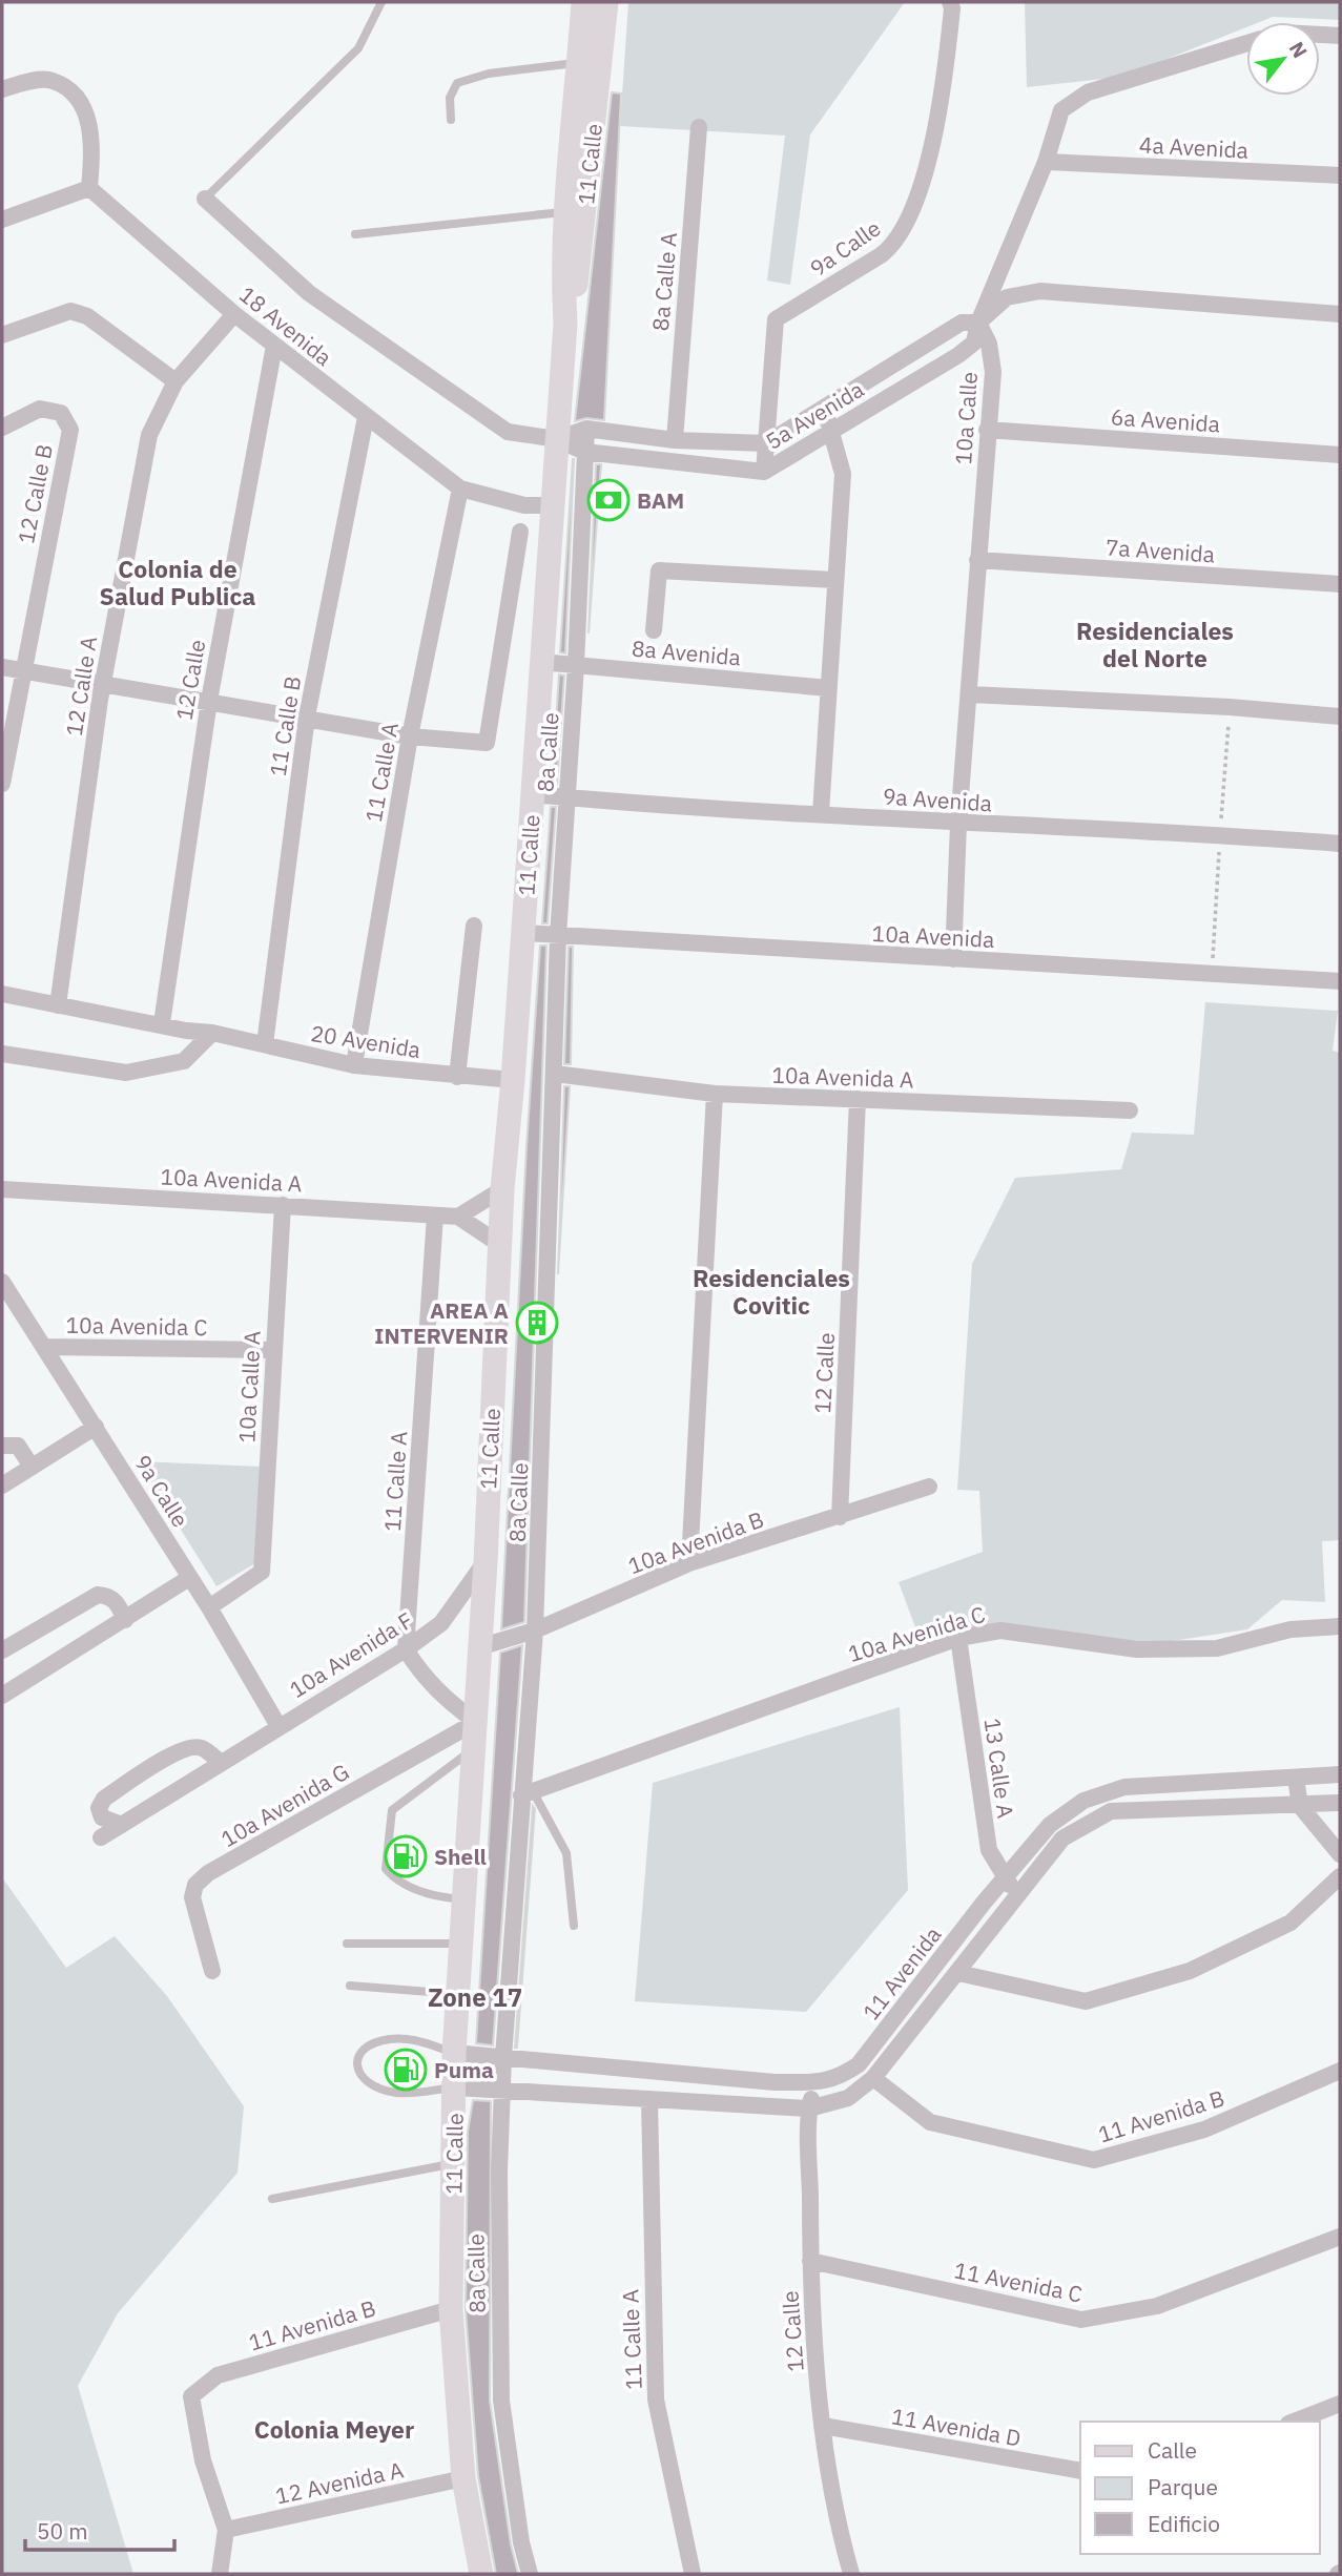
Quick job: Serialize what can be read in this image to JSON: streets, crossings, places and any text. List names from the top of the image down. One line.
{"streets":{"street":["4a Avenida","11 Calle","9a Calle","8a Calle A","18 Avenida","5a Avenida","10a Calle","6a Avenida","12 Calle B","7a Avenida","8a Avenida","12 Calle","12 Calle A","11 Calle B","8a Calle","11 Calle A","9a Avenida","10a Avenida","20 Avenida","10a Avenida A","10a Avenida C","10a Calle A","10a Avenida B","10a Avenida F","13 Calle A","10a Avenida G","11 Avenida","11 Avenida B","11 Avenida C","11 Avenida D","12 Avenida A"]},"crossings":[["11 Calle","18 Avenida"],["11 Calle","5a Avenida"],["11 Calle","8a Avenida"],["11 Calle","9a Avenida"],["11 Calle","10a Avenida"],["11 Calle","20 Avenida"],["11 Calle","10a Avenida B"],["11 Calle","10a Avenida F"],["11 Calle","10a Avenida G"],["11 Calle","11 Avenida"],["11 Calle","11 Avenida B"],["11 Calle","12 Avenida A"],["9a Calle","5a Avenida"],["9a Calle","10a Avenida C"],["9a Calle","10a Calle A"],["9a Calle","10a Avenida F"],["8a Calle A","5a Avenida"],["18 Avenida","12 Calle"],["18 Avenida","12 Calle A"],["18 Avenida","11 Calle B"],["18 Avenida","11 Calle A"],["5a Avenida","10a Calle"],["5a Avenida","8a Calle"],["10a Calle","6a Avenida"],["10a Calle","7a Avenida"],["10a Calle","9a Avenida"],["10a Calle","10a Avenida"],["8a Avenida","8a Calle"],["12 Calle","20 Avenida"],["12 Calle","10a Avenida A"],["12 Calle","10a Avenida B"],["12 Calle","11 Avenida"],["12 Calle","11 Avenida C"],["12 Calle","11 Avenida D"],["12 Calle A","20 Avenida"],["11 Calle B","20 Avenida"],["8a Calle","9a Avenida"],["8a Calle","10a Avenida"],["8a Calle","10a Avenida A"],["8a Calle","10a Avenida C"],["8a Calle","10a Avenida B"],["8a Calle","11 Avenida"],["11 Calle A","20 Avenida"],["11 Calle A","10a Avenida A"],["11 Calle A","10a Avenida F"],["11 Calle A","11 Avenida"],["10a Avenida A","10a Calle A"],["10a Avenida C","10a Calle A"],["10a Avenida C","13 Calle A"],["13 Calle A","11 Avenida"],["11 Avenida","11 Avenida B"],["11 Avenida B","12 Avenida A"]],"districts":["Colonia de Salud Publica","Residenciales del Norte","Residenciales Covitic","Zone 17","Colonia Meyer"],"places":{"bank":["BAM"],"building":["AREA A INTERVENIR"],"fuel station":["Shell","Puma"]},"legend":["Calle","Parque","Edificio"],"scale_bar":"50 m","north":"top right"}
